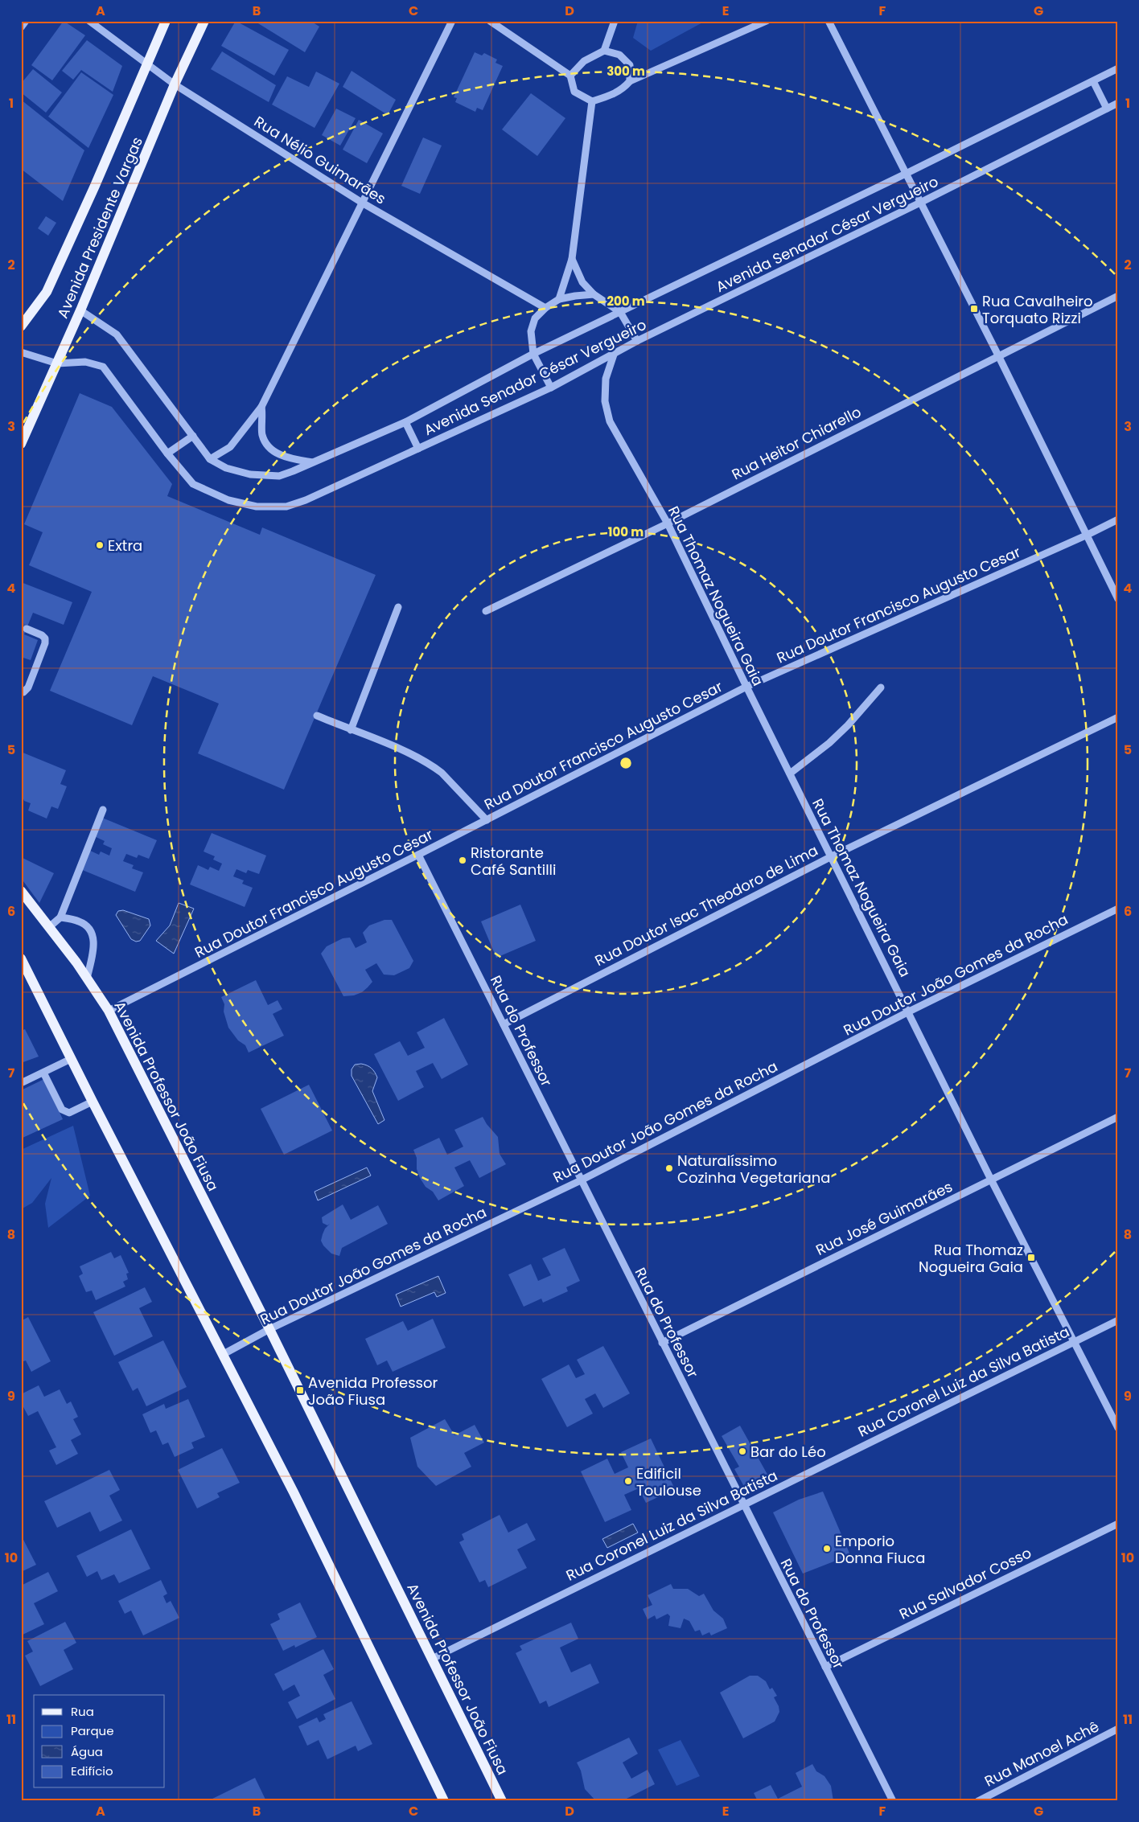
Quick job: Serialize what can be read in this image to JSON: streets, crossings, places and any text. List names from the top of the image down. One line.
{"streets":{"main road":["Avenida Presidente Vargas","Avenida Professor João Fiusa"],"street":["Rua Nélio Guimarães","Avenida Senador César Vergueiro","Rua Heitor Chiarello","Rua Thomaz Nogueira Gaia","Rua Doutor Francisco Augusto Cesar","Rua Doutor Isac Theodoro de Lima","Rua Doutor João Gomes da Rocha","Rua do Professor","Rua José Guimarães","Rua Coronel Luiz da Silva Batista","Rua Salvador Cosso","Rua Manoel Achê"]},"crossings":[["Rua Nélio Guimarães","Avenida Presidente Vargas"],["Avenida Presidente Vargas","Avenida Senador César Vergueiro"],["Avenida Senador César Vergueiro","Rua Thomaz Nogueira Gaia"],["Rua Heitor Chiarello","Rua Thomaz Nogueira Gaia"],["Rua Thomaz Nogueira Gaia","Rua Doutor Francisco Augusto Cesar"],["Rua Thomaz Nogueira Gaia","Rua Doutor Isac Theodoro de Lima"],["Rua Thomaz Nogueira Gaia","Rua Doutor João Gomes da Rocha"],["Rua Thomaz Nogueira Gaia","Rua José Guimarães"],["Rua Thomaz Nogueira Gaia","Rua Coronel Luiz da Silva Batista"],["Rua Doutor Francisco Augusto Cesar","Rua do Professor"],["Rua Doutor Francisco Augusto Cesar","Avenida Professor João Fiusa"],["Rua Doutor Isac Theodoro de Lima","Rua do Professor"],["Rua Doutor João Gomes da Rocha","Rua do Professor"],["Rua Doutor João Gomes da Rocha","Avenida Professor João Fiusa"],["Rua do Professor","Rua José Guimarães"],["Rua do Professor","Rua Coronel Luiz da Silva Batista"],["Rua do Professor","Rua Salvador Cosso"],["Avenida Professor João Fiusa","Rua Coronel Luiz da Silva Batista"]],"places":{"transit":["Rua Cavalheiro Torquato Rizzi","Rua Thomaz Nogueira Gaia","Avenida Professor João Fiusa"],"other":["Extra","Ristorante Café Santilli","Naturalíssimo Cozinha Vegetariana","Bar do Léo","Edificil Toulouse","Emporio Donna Fiuca"]},"legend":["Rua","Parque","Água","Edifício"],"grid":{"columns":["A","B","C","D","E","F","G"],"rows":["1","2","3","4","5","6","7","8","9","10","11"]},"rings":["300 m","200 m","100 m"]}
